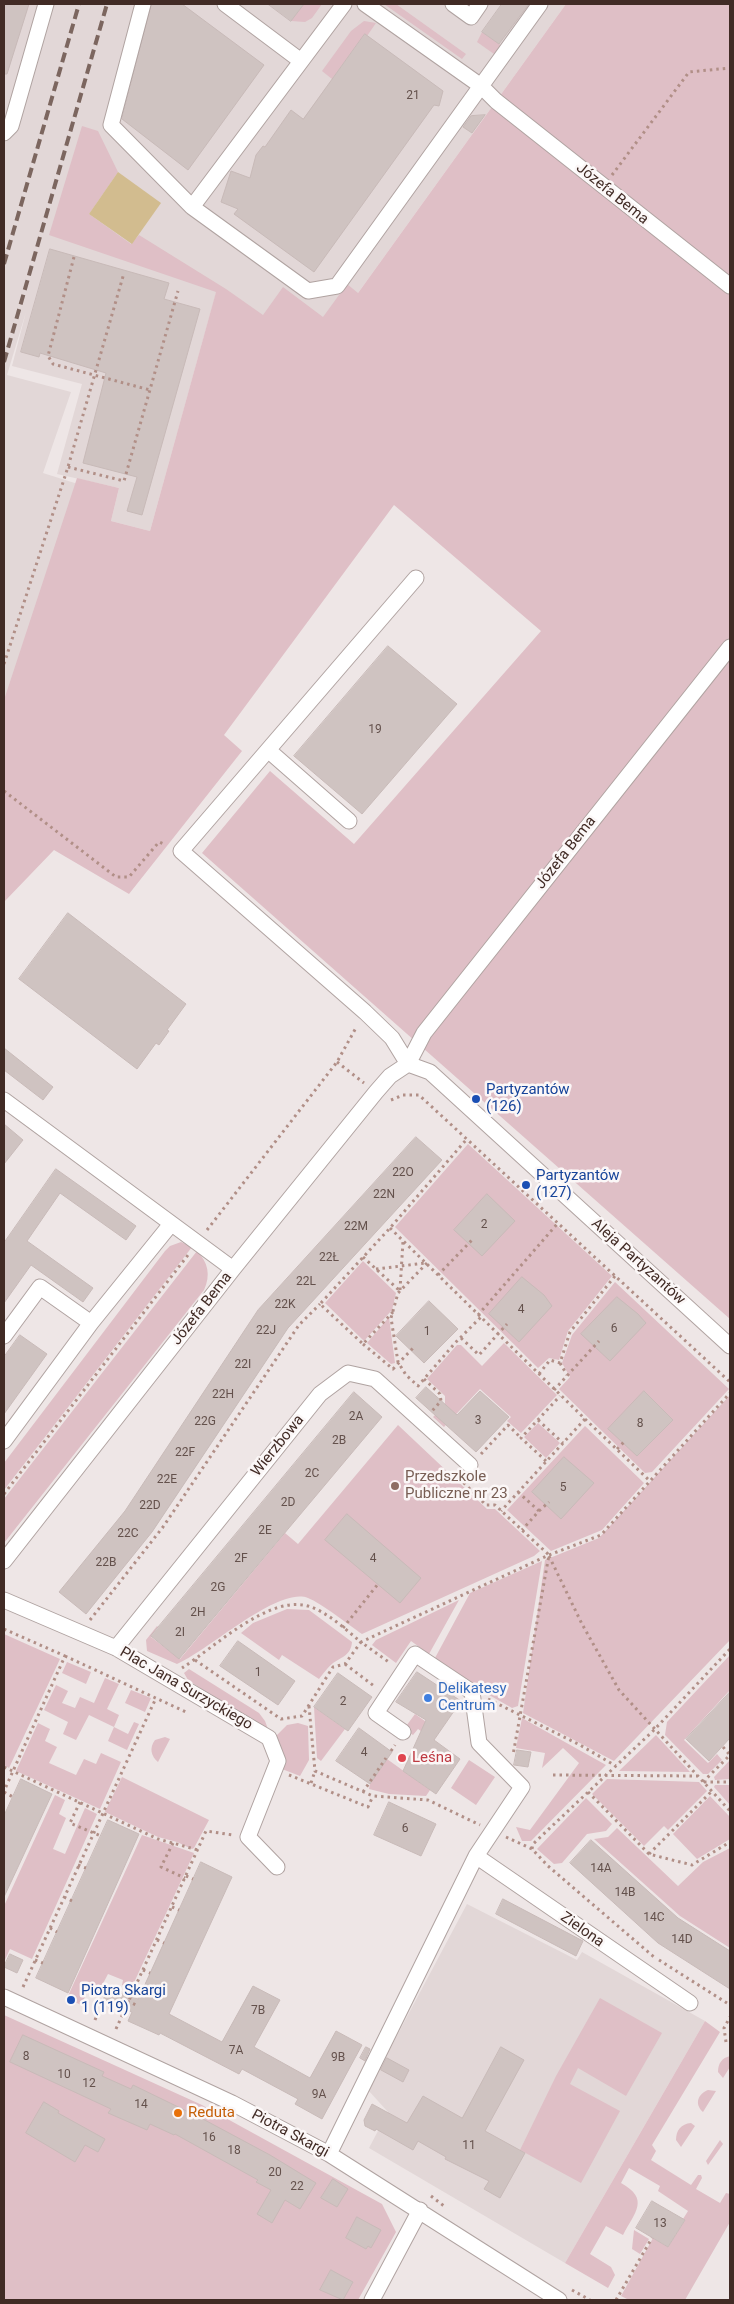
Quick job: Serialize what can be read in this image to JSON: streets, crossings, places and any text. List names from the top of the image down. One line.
{"streets":{"street":["Józefa Bema","Aleja Partyzantów","Wierzbowa","Plac Jana Surzyckiego","Zielona","Piotra Skargi"]},"crossings":[["Józefa Bema","Aleja Partyzantów"],["Wierzbowa","Plac Jana Surzyckiego"]],"places":["Partyzantów (126)","Partyzantów (127)","Przedszkole Publiczne nr 23","Delikatesy Centrum","Leśna","Piotra Skargi 1 (119)","Reduta"],"house_numbers":["21","19","22O","22N","2","22M","22Ł","22L","22K","4","6","22J","1","22I","22H","2A","3","22G","8","2B","22F","2C","22E","5","2D","22D","2E","22C","2F","4","22B","2G","2H","2I","1","2","4","6","14A","14B","14C","14D","7B","7A","8","9B","10","12","9A","14","16","11","18","20","22","13"]}
